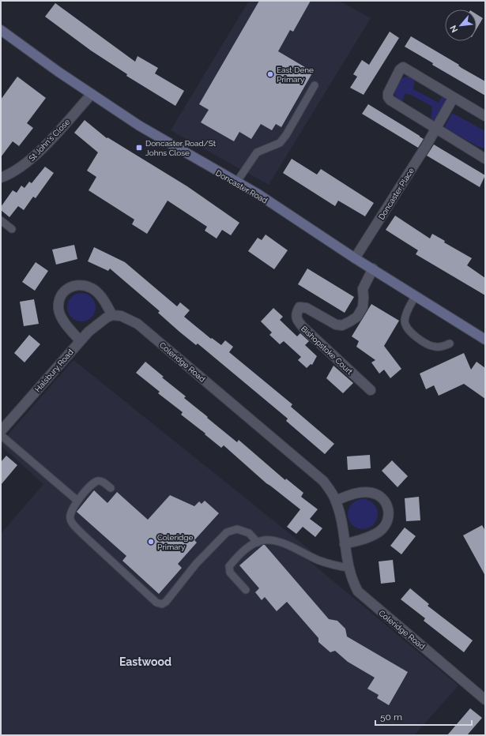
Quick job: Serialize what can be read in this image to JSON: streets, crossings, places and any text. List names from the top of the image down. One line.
{"streets":{"street":["St John's Close","Doncaster Road","Doncaster Place","Bishopstoke Court","Coleridge Road","Halsbury Road"]},"crossings":[["St John's Close","Doncaster Road"],["Doncaster Road","Doncaster Place"],["Doncaster Road","Bishopstoke Court"],["Coleridge Road","Halsbury Road"]],"districts":["Eastwood"],"places":{"other":["East Dene Primary","Coleridge Primary"],"transit":["Doncaster Road/St Johns Close"]},"scale_bar":"50 m","north":"bottom left"}
